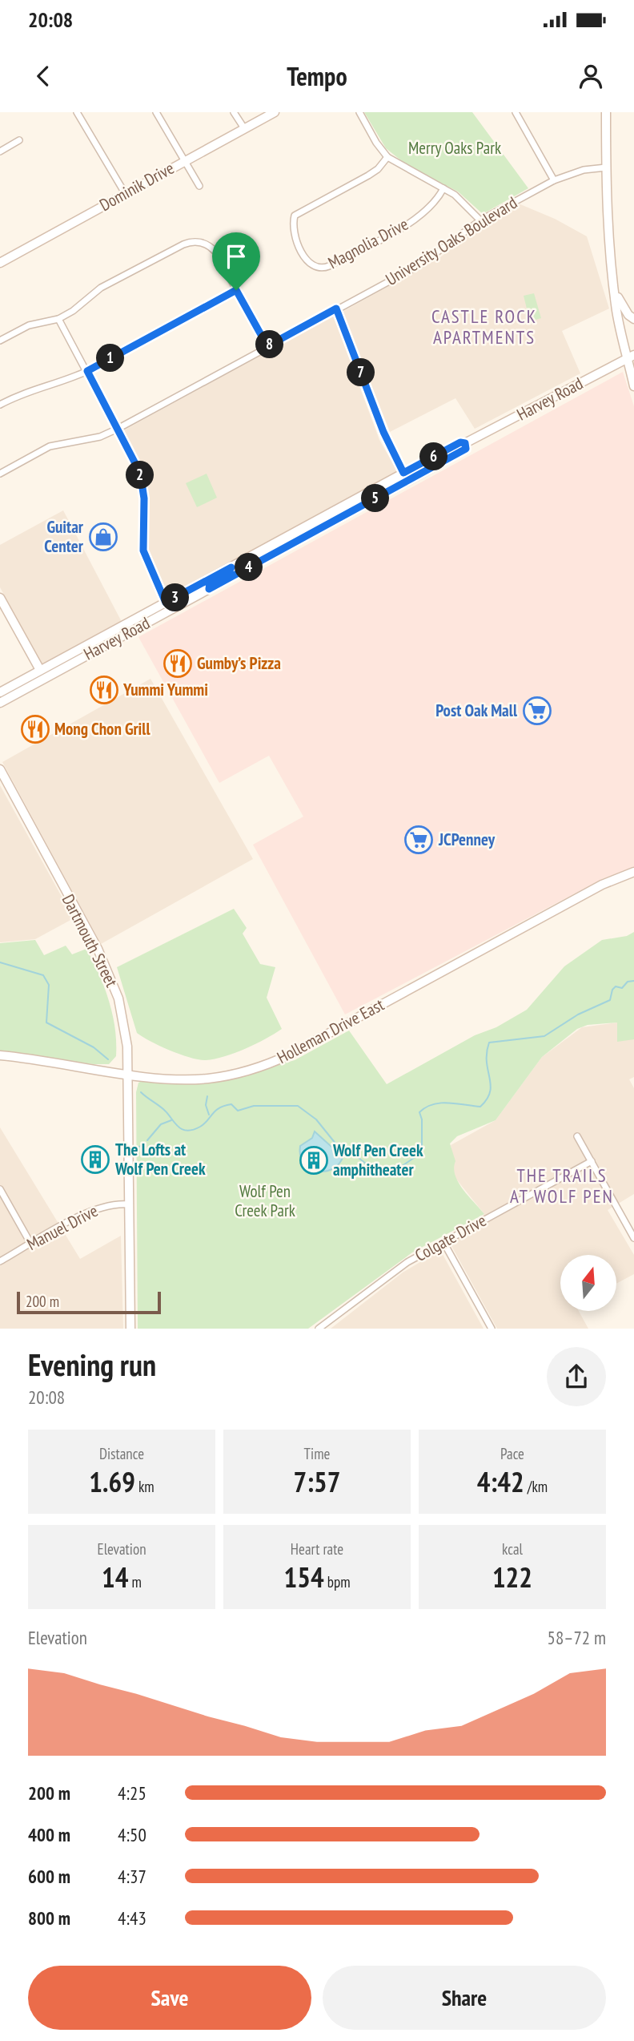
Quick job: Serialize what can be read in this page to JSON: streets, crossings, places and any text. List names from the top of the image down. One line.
{"streets":{"main road":["Dominik Drive","Harvey Road","Dartmouth Street","Holleman Drive East"],"street":["University Oaks Boulevard","Magnolia Drive","Manuel Drive","Colgate Drive"]},"crossings":[["Dartmouth Street","Holleman Drive East"],["Dartmouth Street","Manuel Drive"]],"districts":["CASTLE ROCK APARTMENTS","THE TRAILS AT WOLF PEN"],"parks":["Merry Oaks Park","Wolf Pen Creek Park"],"places":{"shop":["Guitar Center"],"restaurant":["Gumby’s Pizza","Yummi Yummi","Mong Chon Grill"],"supermarket":["Post Oak Mall","JCPenney"],"building":["The Lofts at Wolf Pen Creek","Wolf Pen Creek amphitheater"]},"scale_bar":"200 m","north":"top","page":{"status":"20:08","header":"Tempo","pins":["8","1","7","6","2","5","4","3"],"scale":"200 m","heading":["Evening run","20:08"],"stats":[["Distance","1.69 km"],["Time","7:57"],["Pace","4:42 /km"],["Elevation","14 m"],["Heart rate","154 bpm"],["kcal","122"]],"chart":["Elevation","58–72 m"],"list":[{"name":"200 m","note":"4:25"},{"name":"400 m","note":"4:50"},{"name":"600 m","note":"4:37"},{"name":"800 m","note":"4:43"}],"buttons":["Save","Share"]}}
